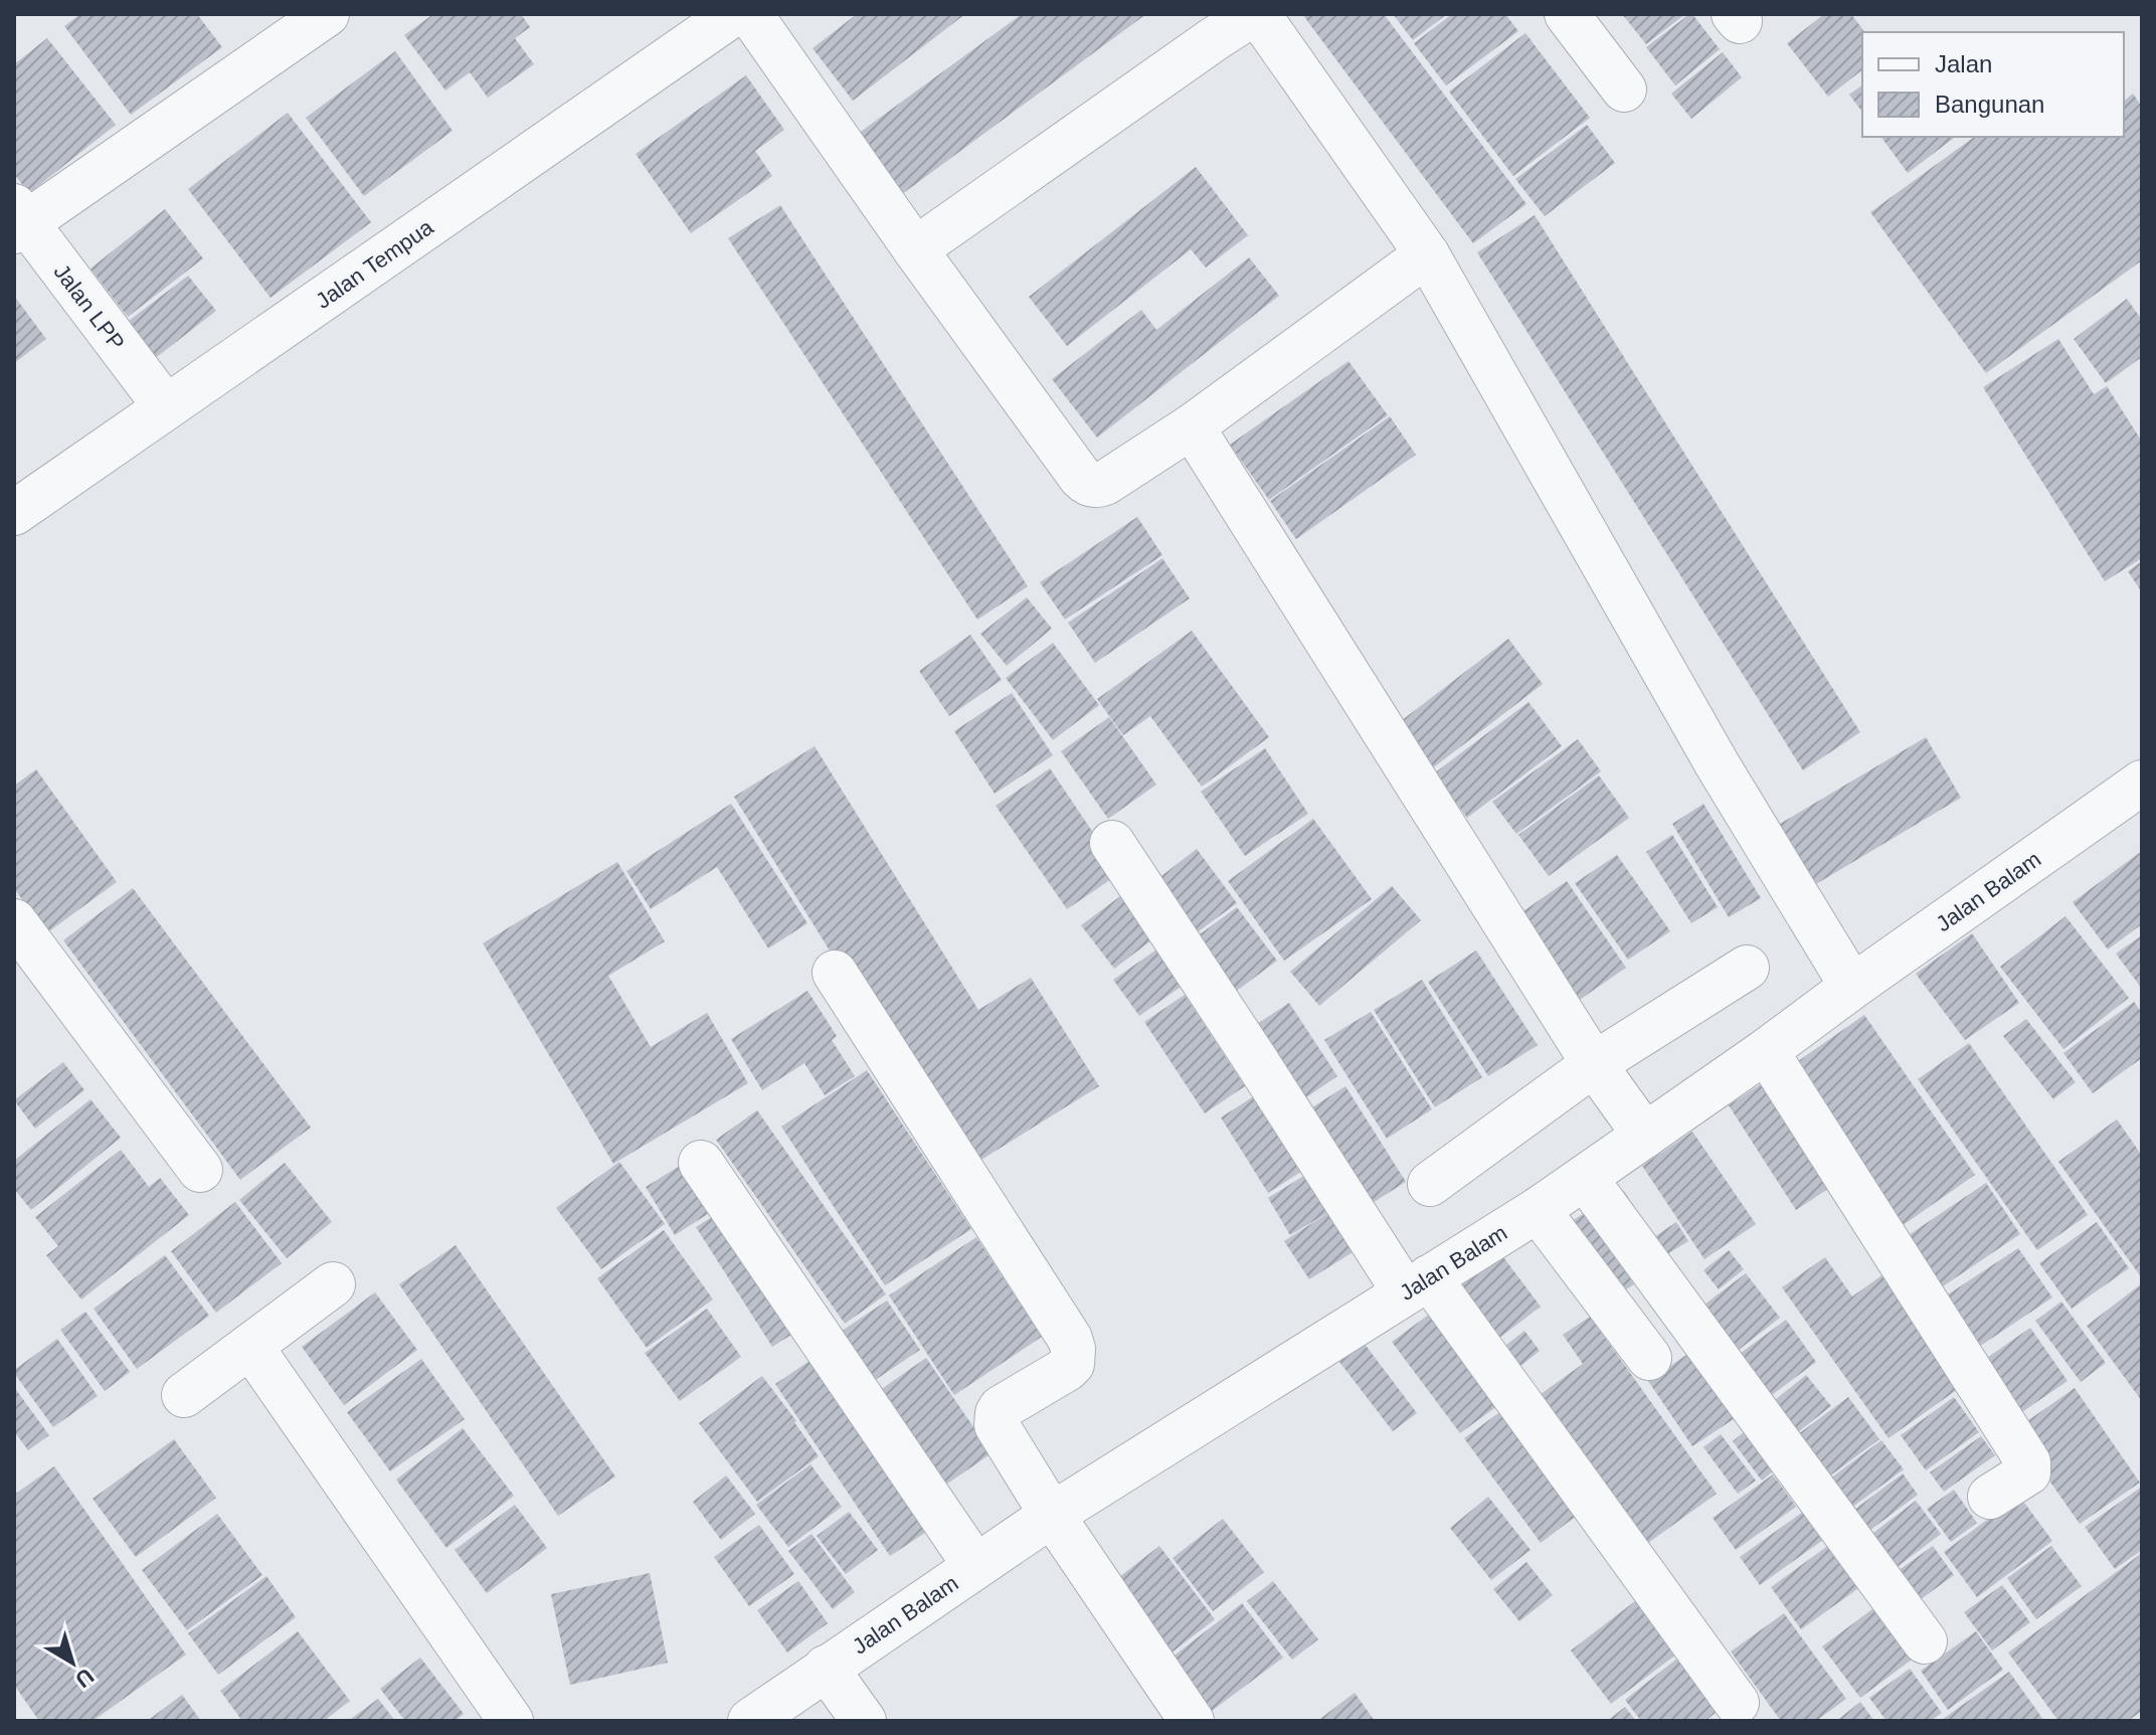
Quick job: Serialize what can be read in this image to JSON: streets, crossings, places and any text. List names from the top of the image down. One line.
{"streets":{"street":["Jalan Tempua","Jalan LPP","Jalan Balam"]},"crossings":[["Jalan Tempua","Jalan LPP"]],"legend":["Jalan","Bangunan"],"north":"bottom right"}
